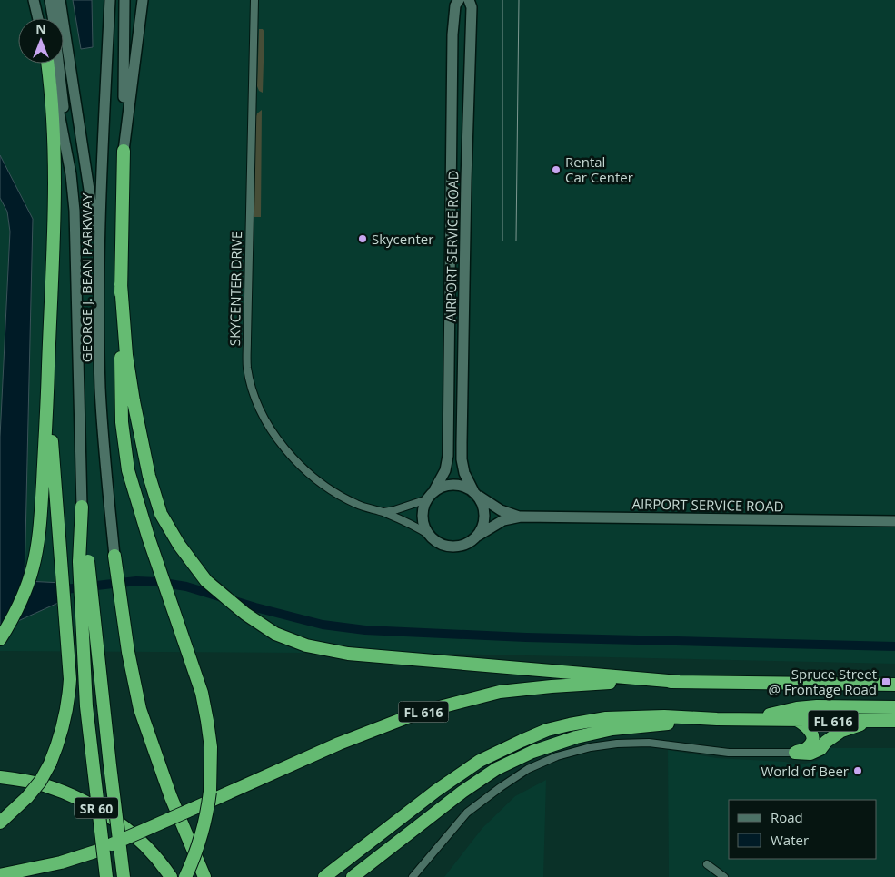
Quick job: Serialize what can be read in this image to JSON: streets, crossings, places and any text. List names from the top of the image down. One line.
{"streets":{"highway":["FL 616","SR 60"],"street":["AIRPORT SERVICE ROAD","GEORGE J. BEAN PARKWAY","SKYCENTER DRIVE"]},"crossings":[["AIRPORT SERVICE ROAD","SKYCENTER DRIVE"]],"places":{"other":["Rental Car Center","Skycenter","World of Beer"],"transit":["Spruce Street @ Frontage Road"]},"legend":["Road","Water"],"north":"top"}
